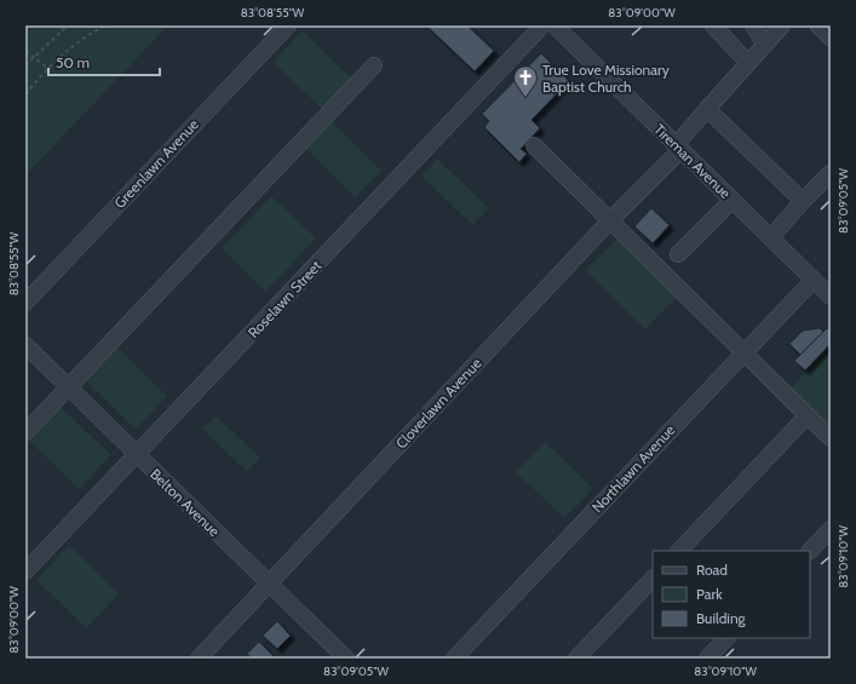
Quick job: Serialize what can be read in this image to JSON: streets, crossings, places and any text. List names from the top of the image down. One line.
{"streets":{"street":["Tireman Avenue","Greenlawn Avenue","Roselawn Street","Cloverlawn Avenue","Northlawn Avenue","Belton Avenue"]},"crossings":[["Tireman Avenue","Cloverlawn Avenue"],["Tireman Avenue","Northlawn Avenue"],["Roselawn Street","Belton Avenue"],["Cloverlawn Avenue","Belton Avenue"]],"places":{"church":["True Love Missionary Baptist Church"]},"legend":["Road","Park","Building"],"scale_bar":"50 m","coordinates":["83°08'55\"W","83°09'00\"W","83°09'05\"W","83°09'10\"W"]}
